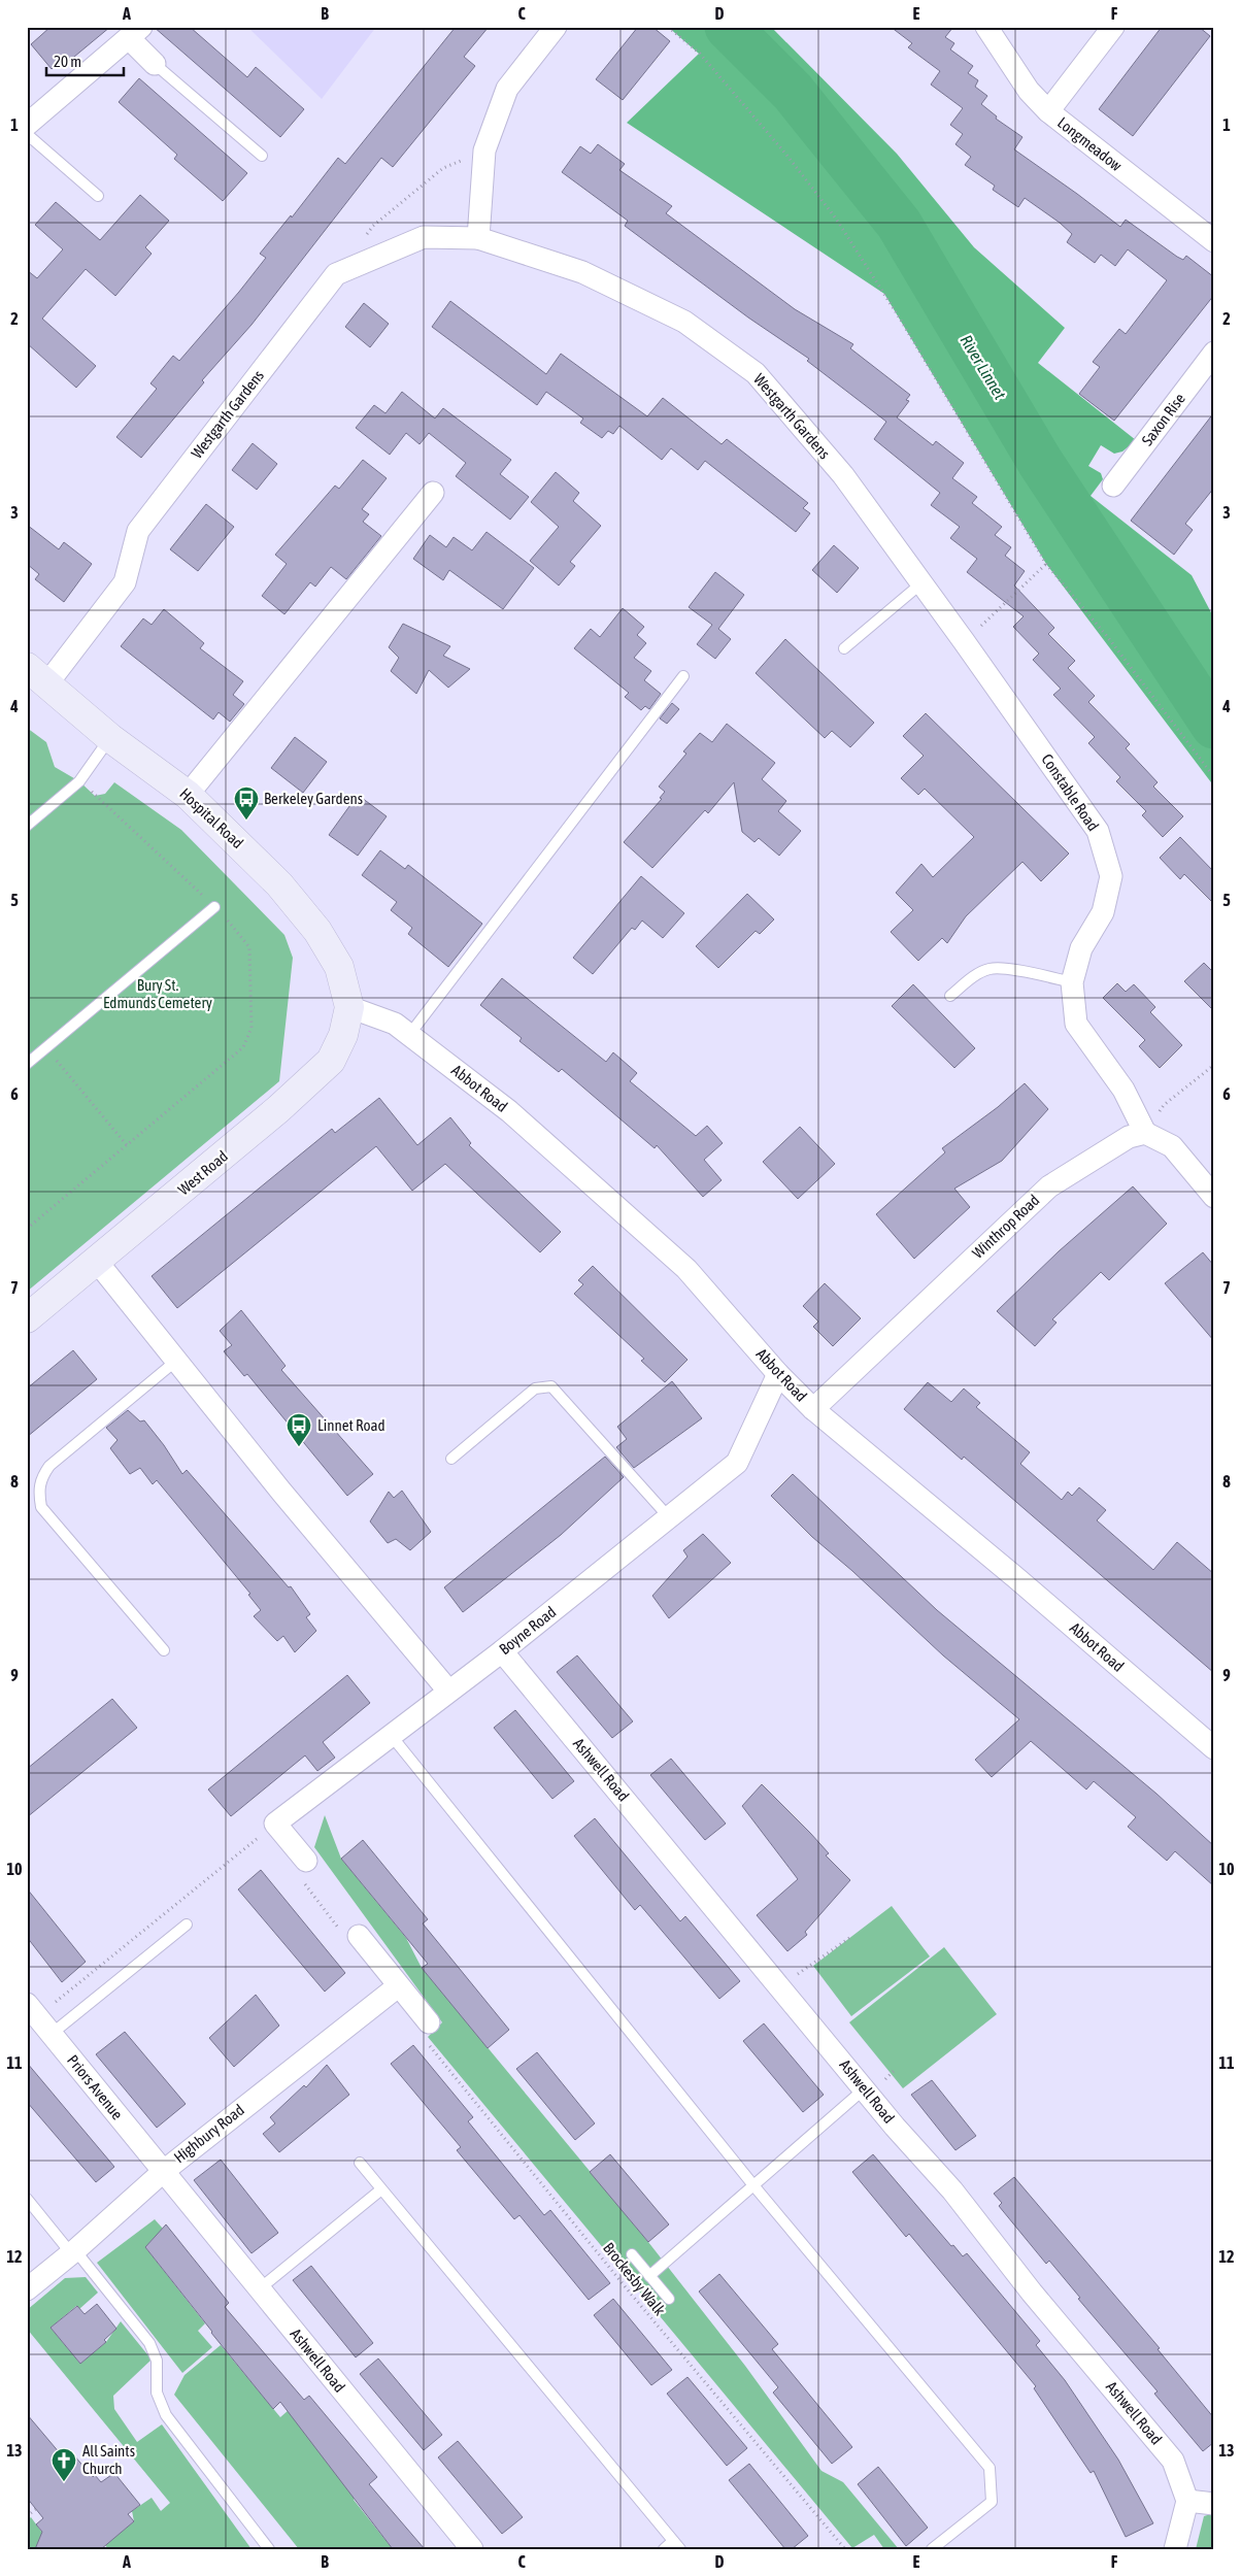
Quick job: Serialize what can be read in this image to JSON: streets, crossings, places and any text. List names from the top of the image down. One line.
{"streets":{"street":["Longmeadow","Westgarth Gardens","Saxon Rise","Constable Road","Hospital Road","Abbot Road","West Road","Winthrop Road","Boyne Road","Ashwell Road","Priors Avenue","Highbury Road"],"path":["Brockesby Walk"]},"crossings":[["Westgarth Gardens","Constable Road"],["Westgarth Gardens","Hospital Road"],["Constable Road","Winthrop Road"],["Hospital Road","Abbot Road"],["Hospital Road","West Road"],["Abbot Road","West Road"],["Abbot Road","Winthrop Road"],["Abbot Road","Boyne Road"],["Boyne Road","Ashwell Road"],["Ashwell Road","Priors Avenue"],["Ashwell Road","Highbury Road"],["Priors Avenue","Highbury Road"]],"water":["River Linnet"],"parks":["Bury St. Edmunds Cemetery"],"places":{"bus stop":["Berkeley Gardens","Linnet Road"],"church":["All Saints Church"]},"scale_bar":"20 m","grid":{"columns":["A","B","C","D","E","F"],"rows":["1","2","3","4","5","6","7","8","9","10","11","12","13"]}}
